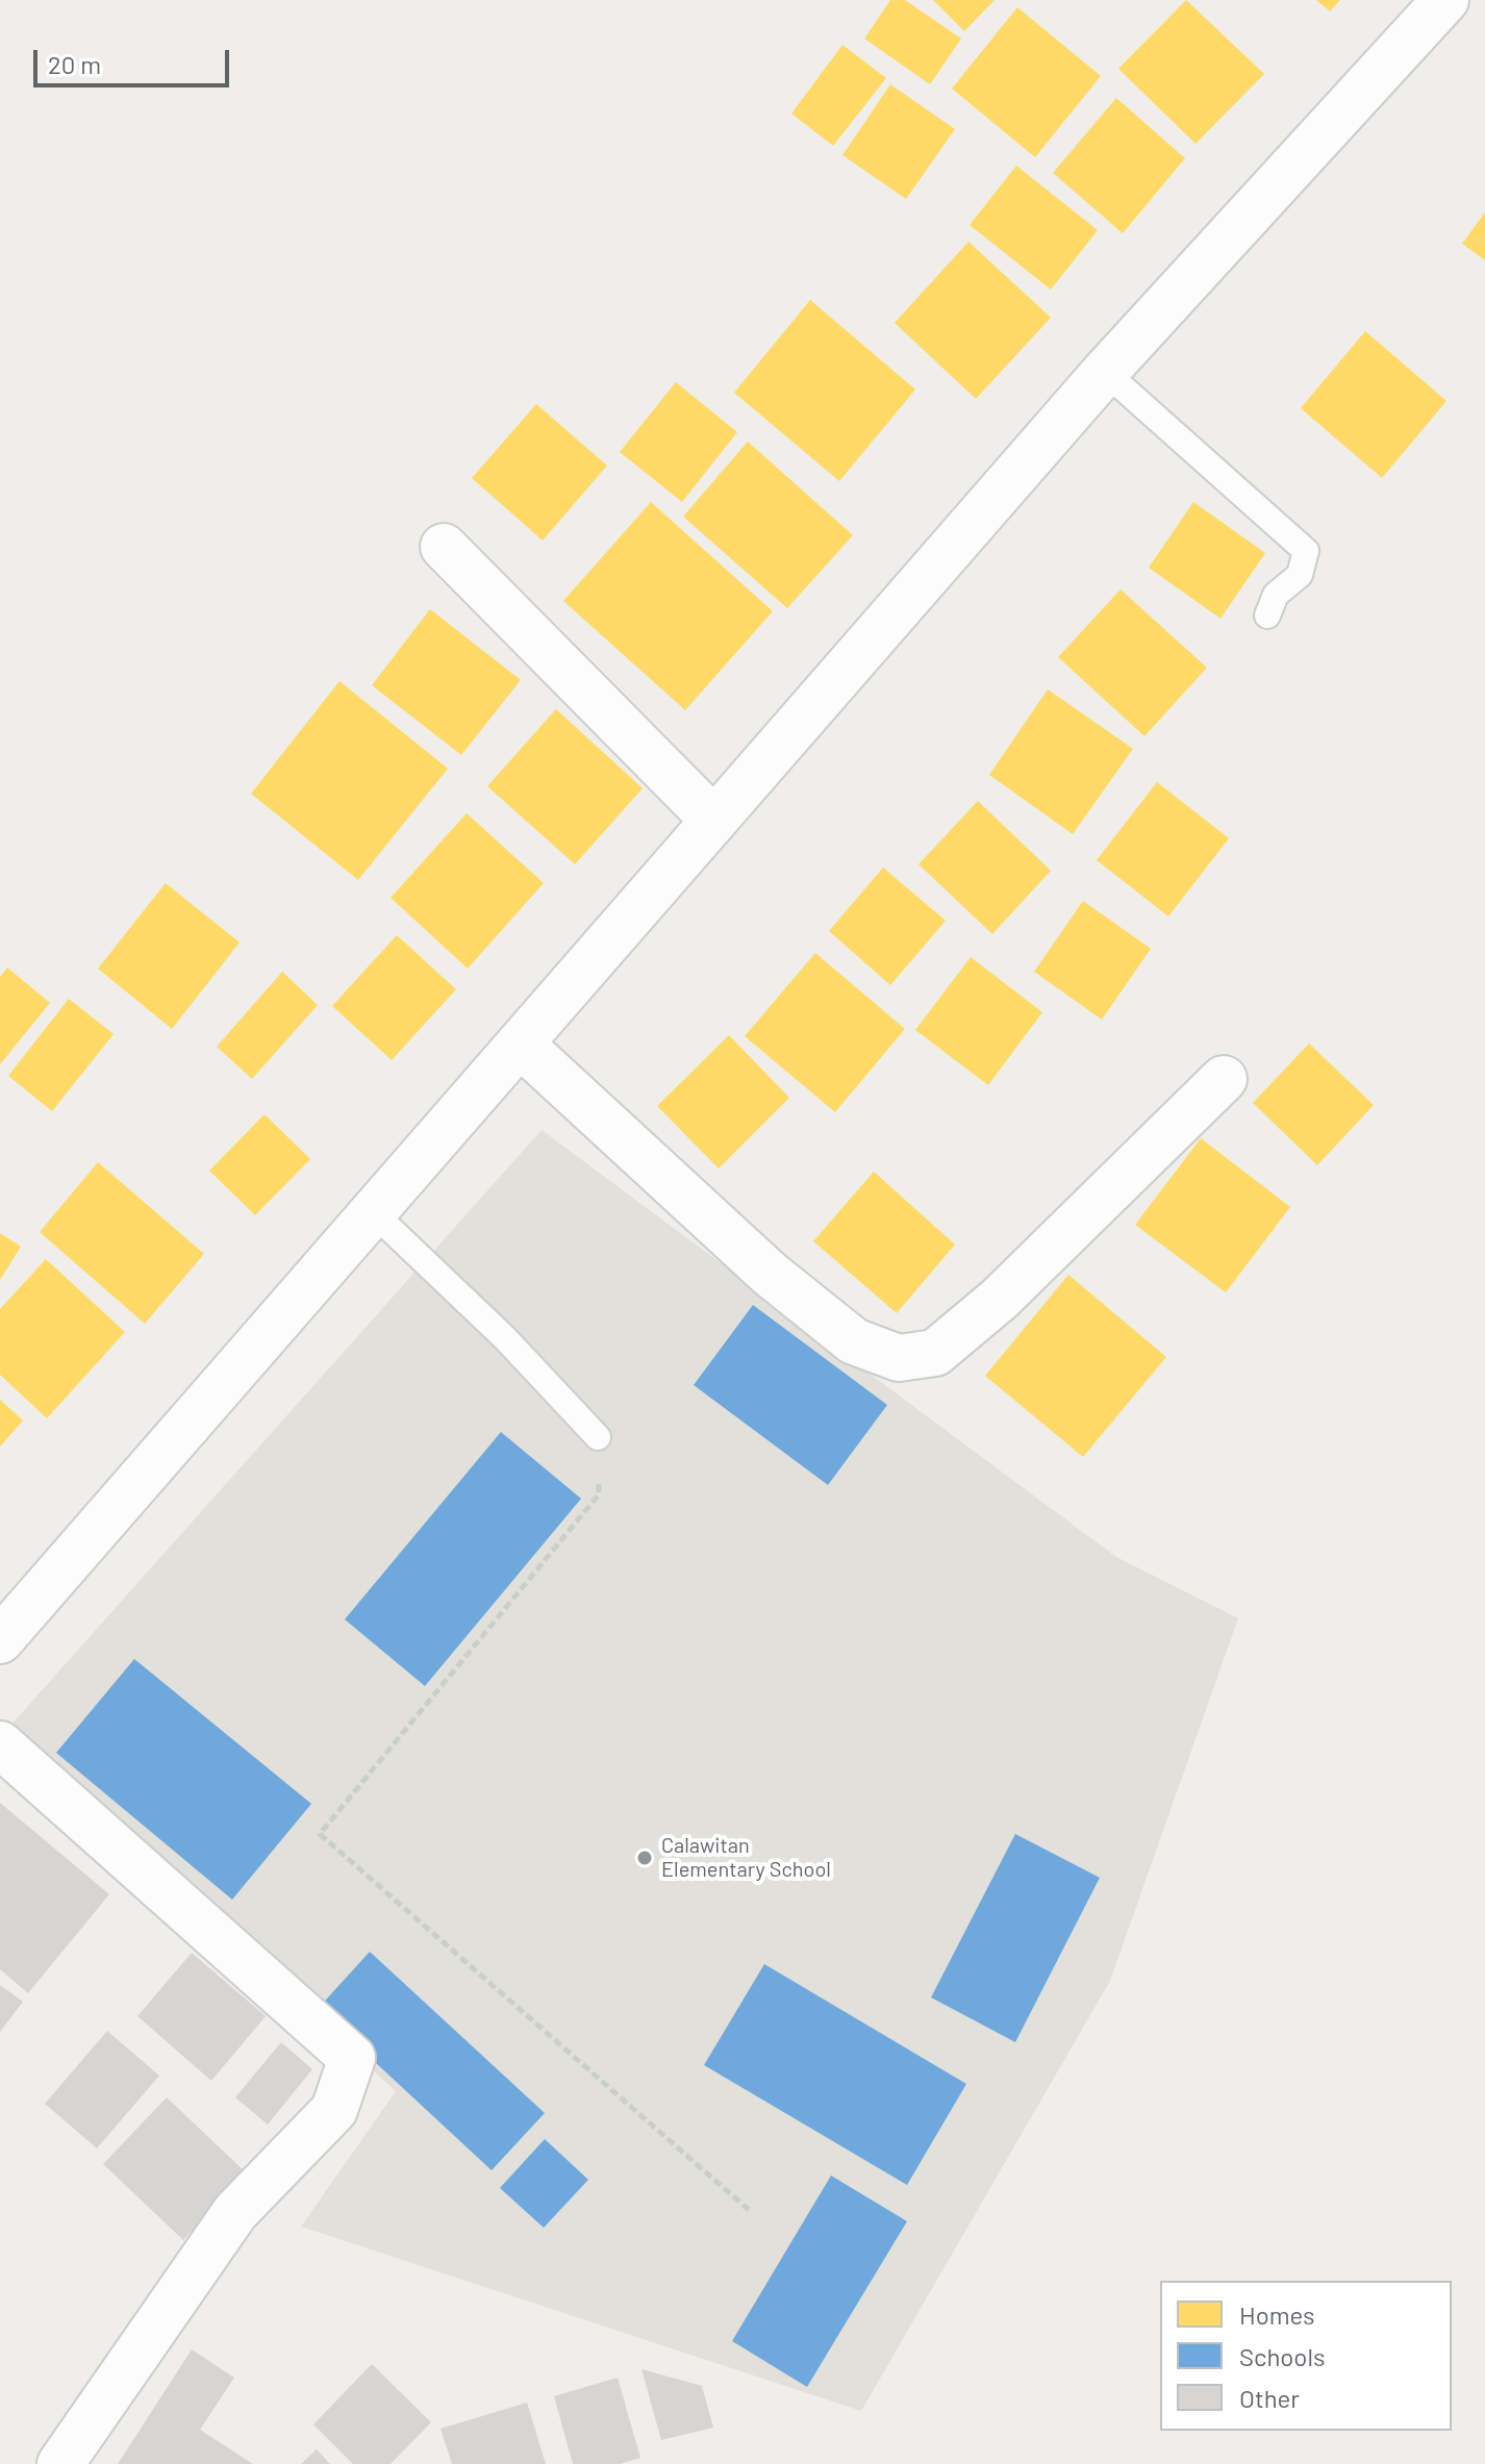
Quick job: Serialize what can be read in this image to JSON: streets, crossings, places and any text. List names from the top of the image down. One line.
{"places":["Calawitan Elementary School"],"legend":["Homes","Schools","Other"],"scale_bar":"20 m"}
